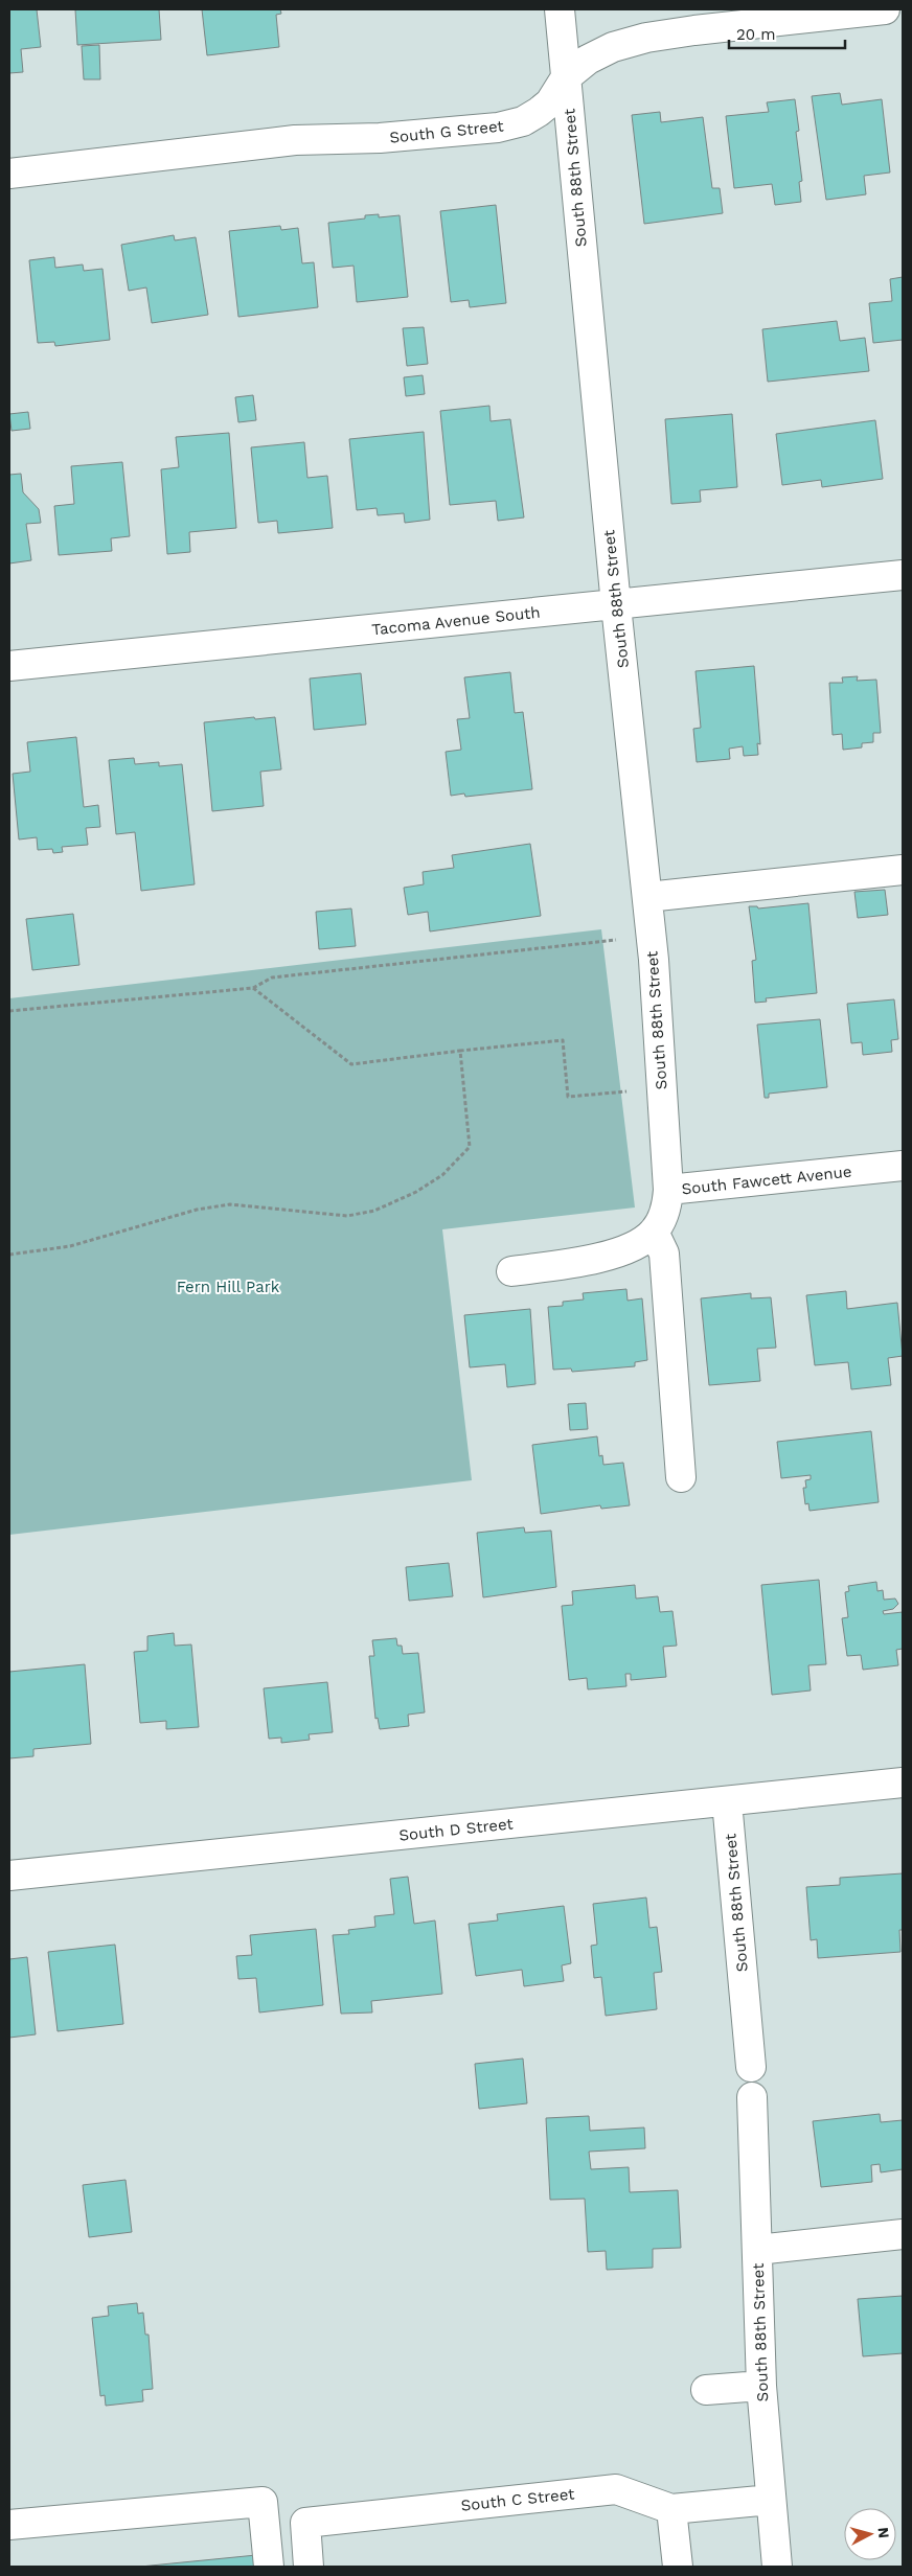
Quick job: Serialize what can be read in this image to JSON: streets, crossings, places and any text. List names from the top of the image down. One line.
{"streets":{"street":["South G Street","South 88th Street","Tacoma Avenue South","South Fawcett Avenue","South D Street","South C Street"]},"crossings":[["South G Street","South 88th Street"],["South 88th Street","Tacoma Avenue South"],["South 88th Street","South Fawcett Avenue"],["South 88th Street","South D Street"],["South 88th Street","South C Street"]],"parks":["Fern Hill Park"],"scale_bar":"20 m","north":"right"}
